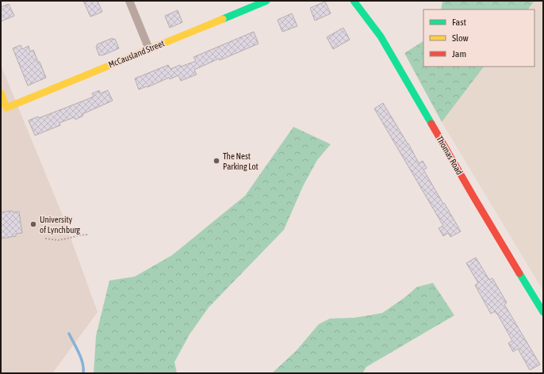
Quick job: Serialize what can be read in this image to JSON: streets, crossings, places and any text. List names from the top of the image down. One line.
{"streets":{"street":["McCausland Street","Thomas Road"]},"places":["The Nest Parking Lot","University of Lynchburg"],"legend":["Fast","Slow","Jam"]}
